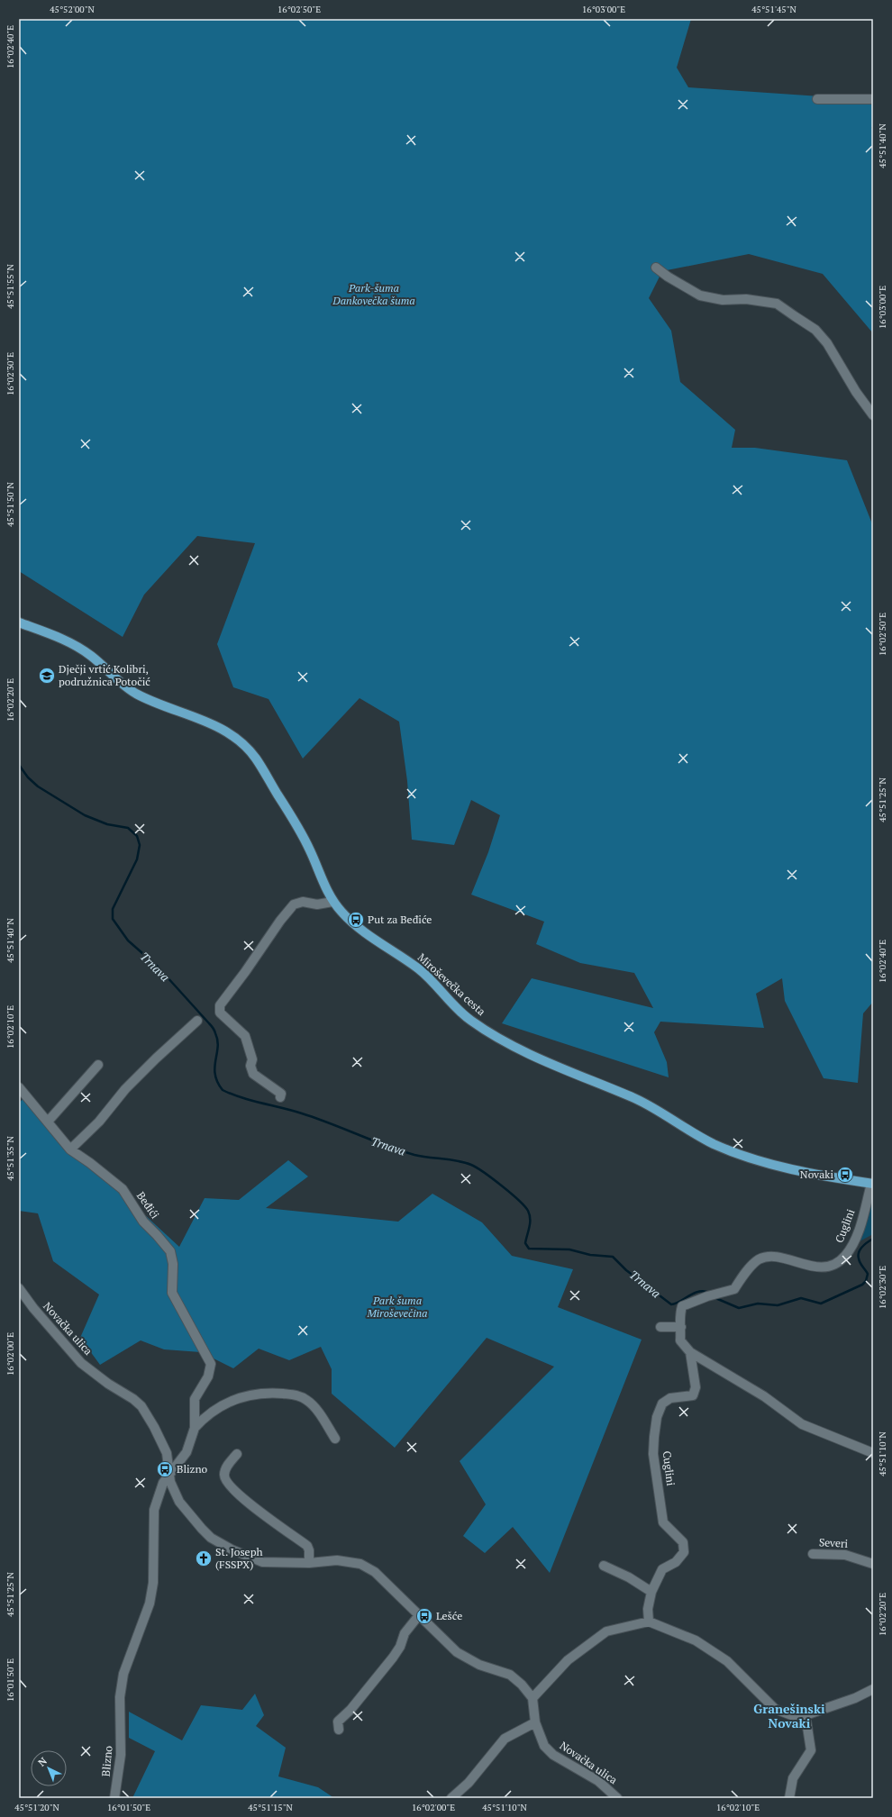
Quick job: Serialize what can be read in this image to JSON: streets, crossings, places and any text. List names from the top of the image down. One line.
{"streets":{"main road":["Miroševečka cesta"],"street":["Beđići","Cuglini","Novačka ulica","Severi","Blizno"]},"crossings":[["Miroševečka cesta","Cuglini"],["Beđići","Blizno"],["Novačka ulica","Blizno"]],"districts":["Granešinski Novaki"],"water":["Trnava"],"parks":["Park-šuma Dankovečka šuma","Park šuma Miroševečina"],"places":{"school or university":["Dječji vrtić Kolibri, podružnica Potočić"],"bus stop":["Put za Beđiće","Novaki","Blizno","Lešće"],"church":["St. Joseph (FSSPX)"]},"north":"top left","coordinates":["45°52'00\"N","16°02'50\"E","16°03'00\"E","45°51'45\"N","16°02'40\"E","45°51'40\"N","45°51'55\"N","16°02'30\"E","45°51'50\"N","16°02'20\"E","45°51'25\"N","16°02'10\"E","45°51'35\"N","16°02'00\"E","45°51'10\"N","16°01'50\"E","45°51'20\"N","45°51'15\"N"]}
